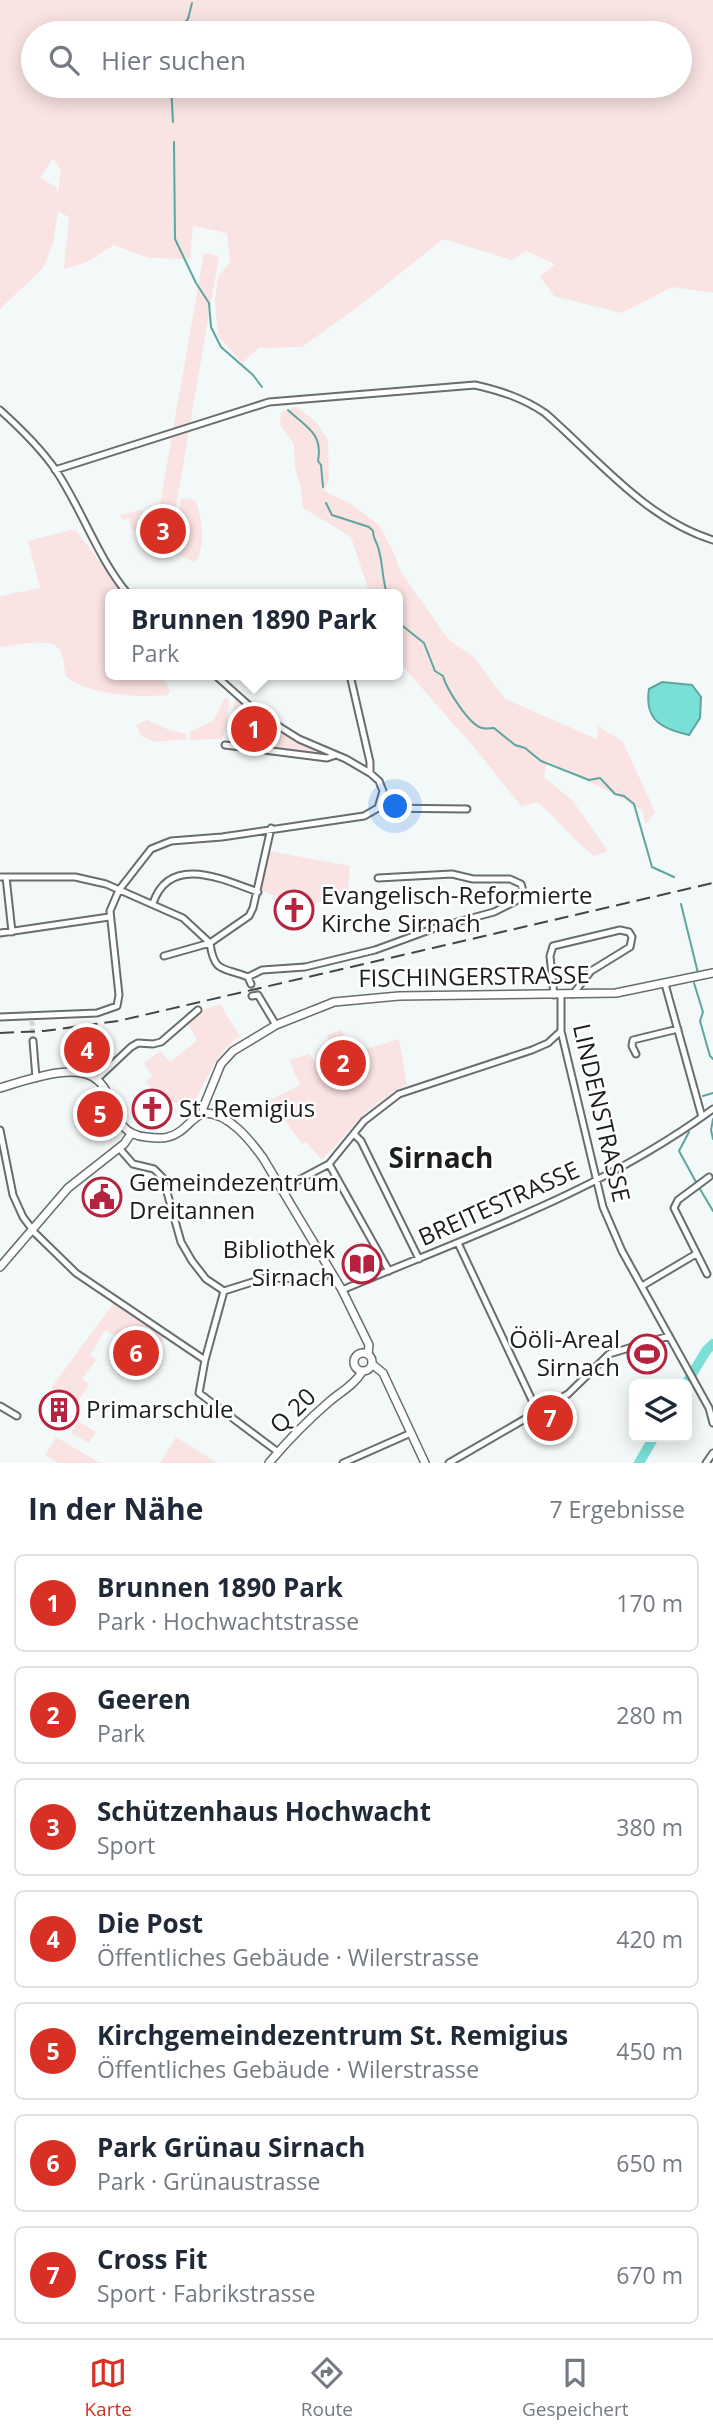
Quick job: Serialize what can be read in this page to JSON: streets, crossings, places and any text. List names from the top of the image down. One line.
{"streets":{"main road":["FISCHINGERSTRASSE","Q 20"],"street":["LINDENSTRASSE","BREITESTRASSE"]},"crossings":[["FISCHINGERSTRASSE","LINDENSTRASSE"],["LINDENSTRASSE","BREITESTRASSE"],["BREITESTRASSE","Q 20"]],"districts":["Sirnach"],"places":{"church":["Evangelisch-Reformierte Kirche Sirnach","St. Remigius"],"public building":["Gemeindezentrum Dreitannen"],"library":["Bibliothek Sirnach"],"sports":["Ööli-Areal Sirnach"],"building":["Primarschule"]},"page":{"search":"Hier suchen","pins":["3","1","4","2","5","6","7"],"popup":["Brunnen 1890 Park","Park"],"heading":["In der Nähe","7 Ergebnisse"],"list":[{"mark":"1","name":"Brunnen 1890 Park","note":"Park · Hochwachtstrasse","value":"170 m"},{"mark":"2","name":"Geeren","note":"Park","value":"280 m"},{"mark":"3","name":"Schützenhaus Hochwacht","note":"Sport","value":"380 m"},{"mark":"4","name":"Die Post","note":"Öffentliches Gebäude · Wilerstrasse","value":"420 m"},{"mark":"5","name":"Kirchgemeindezentrum St. Remigius","note":"Öffentliches Gebäude · Wilerstrasse","value":"450 m"},{"mark":"6","name":"Park Grünau Sirnach","note":"Park · Grünaustrasse","value":"650 m"},{"mark":"7","name":"Cross Fit","note":"Sport · Fabrikstrasse","value":"670 m"}],"nav":["Karte","Route","Gespeichert"]}}
